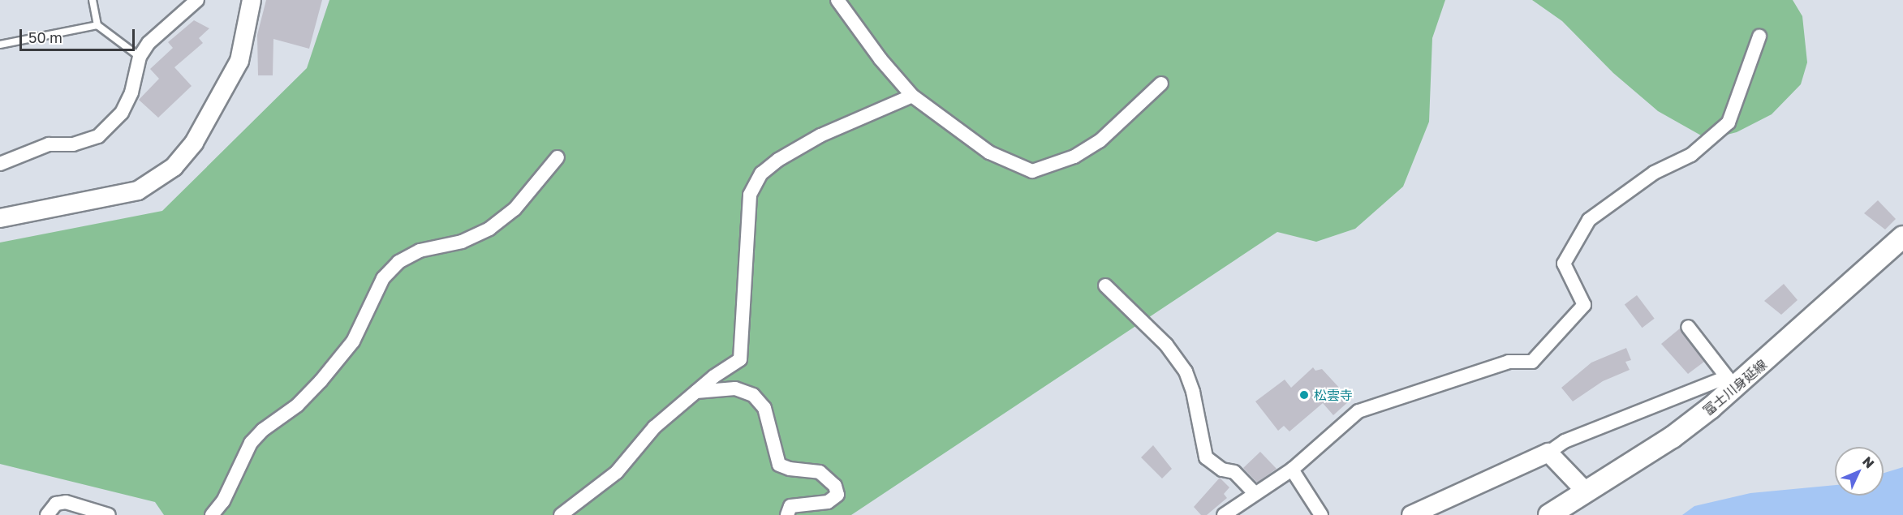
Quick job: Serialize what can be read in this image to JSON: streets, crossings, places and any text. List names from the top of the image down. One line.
{"streets":{"main road":["富士川身延線"]},"places":["松雲寺"],"scale_bar":"50 m","north":"top right"}
